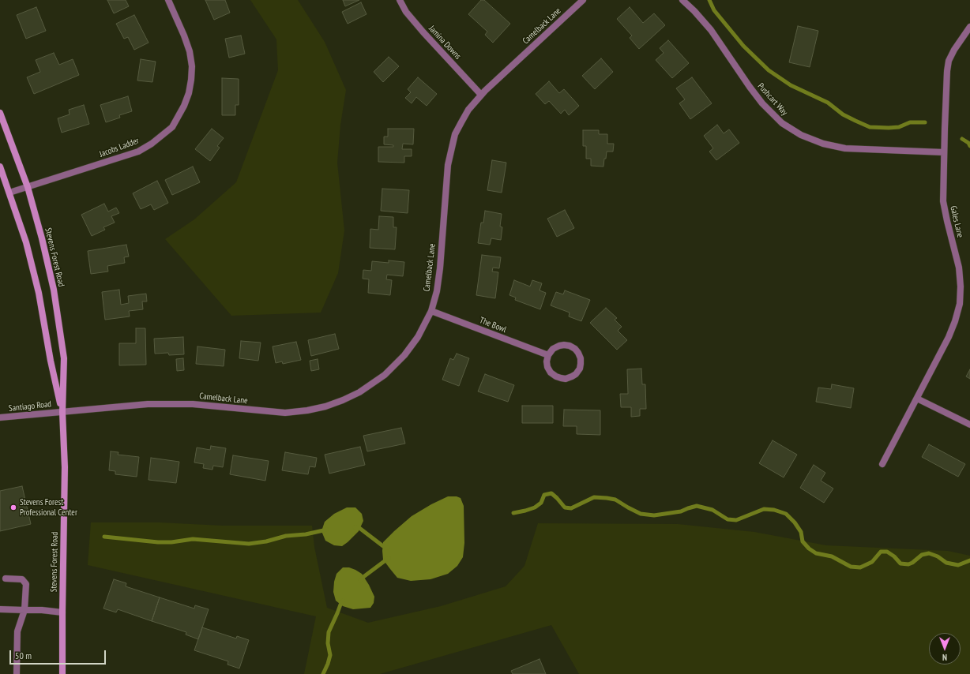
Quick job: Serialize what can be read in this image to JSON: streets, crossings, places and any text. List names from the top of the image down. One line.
{"streets":{"street":["Camelback Lane","Jamina Downs","Pushcart Way","Jacobs Ladder","Gales Lane","Stevens Forest Road","The Bowl","Santiago Road"]},"crossings":[["Camelback Lane","Jamina Downs"],["Camelback Lane","Stevens Forest Road"],["Camelback Lane","The Bowl"],["Camelback Lane","Santiago Road"],["Pushcart Way","Gales Lane"],["Jacobs Ladder","Stevens Forest Road"],["Stevens Forest Road","Santiago Road"]],"places":["Stevens Forest Professional Center"],"scale_bar":"50 m","north":"bottom"}
